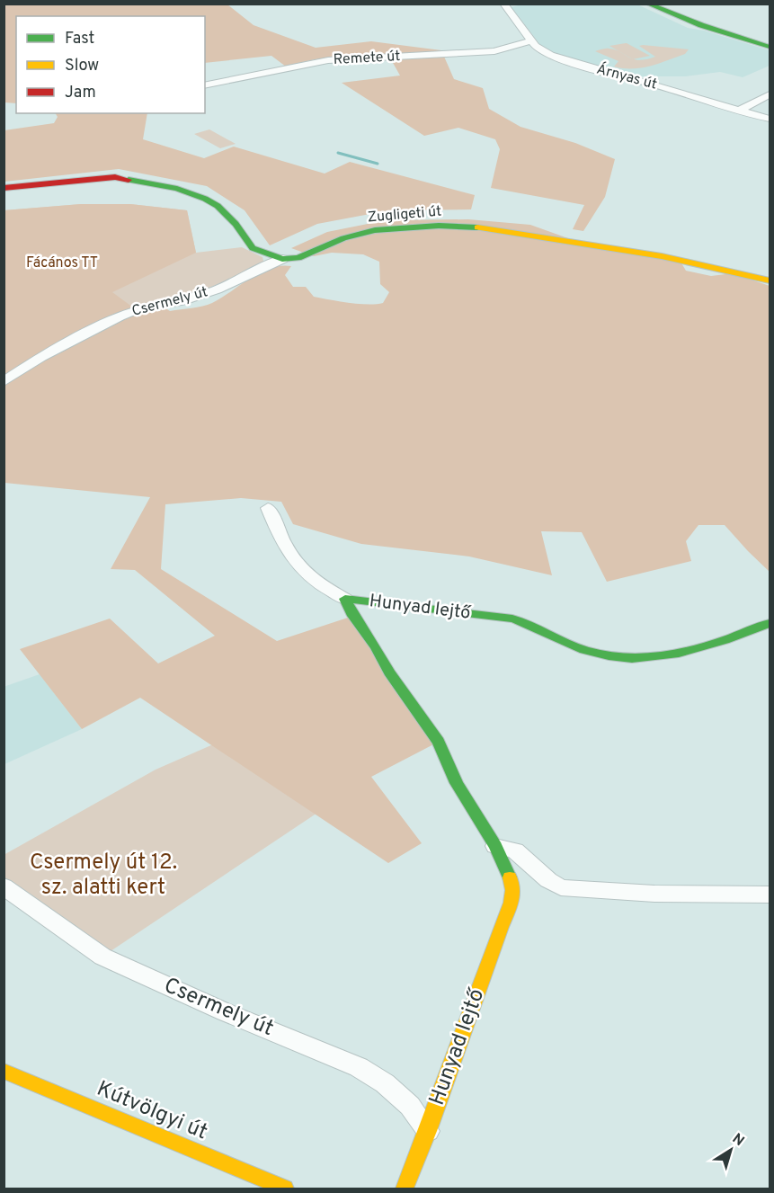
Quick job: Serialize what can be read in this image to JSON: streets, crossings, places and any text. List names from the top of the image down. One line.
{"streets":{"street":["Remete út","Árnyas út","Zugligeti út","Csermely út","Hunyad lejtő","Kútvölgyi út"]},"crossings":[["Remete út","Árnyas út"],["Zugligeti út","Csermely út"],["Csermely út","Hunyad lejtő"]],"parks":["Fácános TT","Csermely út 12. sz. alatti kert"],"legend":["Fast","Slow","Jam"],"north":"top right"}
